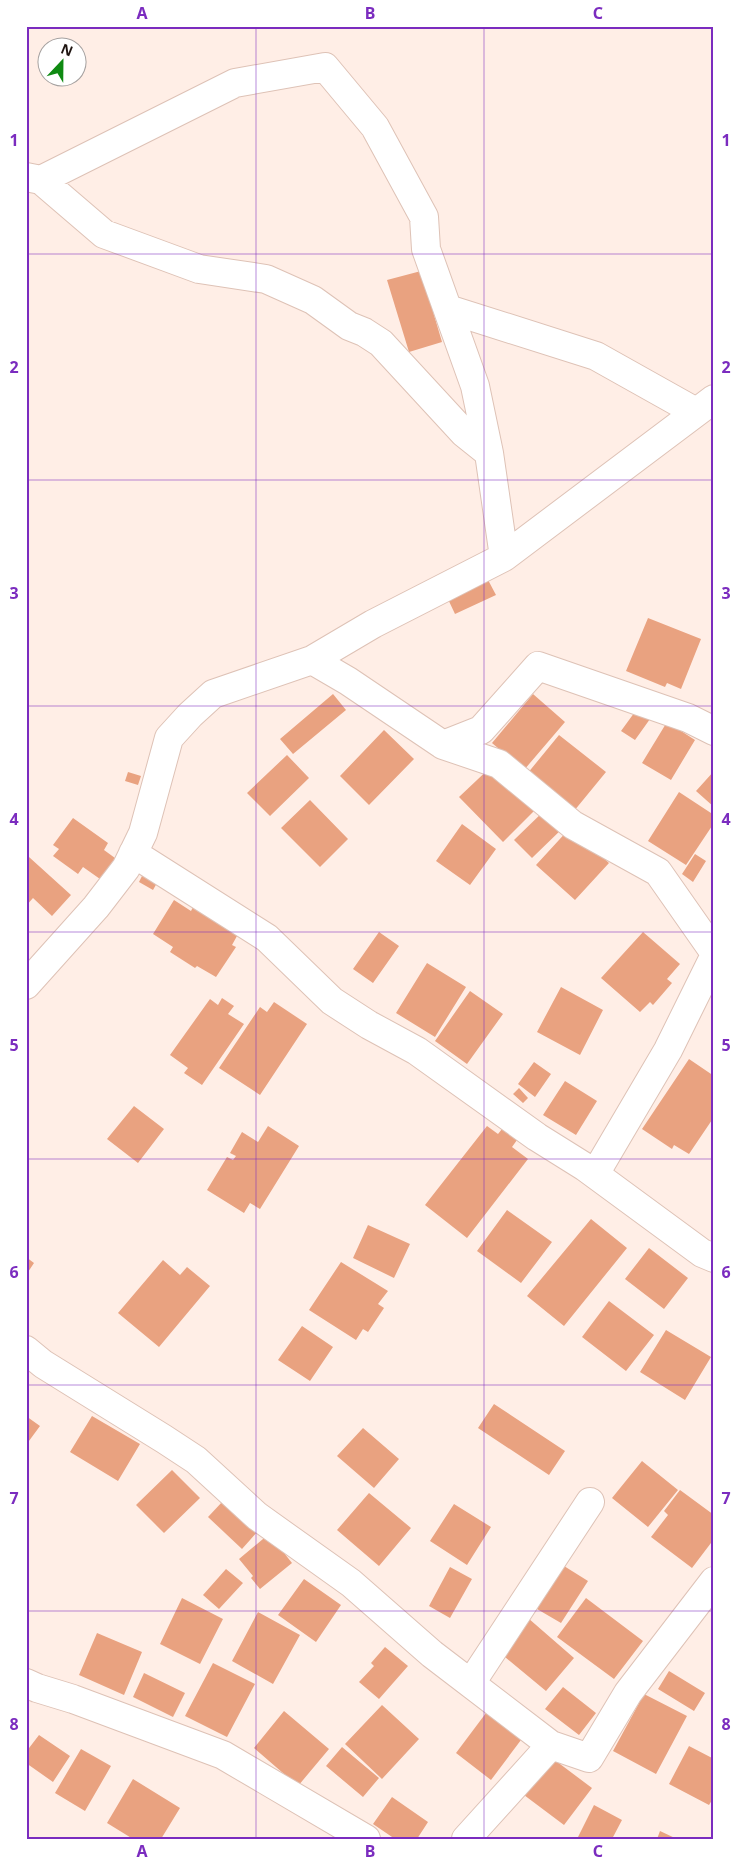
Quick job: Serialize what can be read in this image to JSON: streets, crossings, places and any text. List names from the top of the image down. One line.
{"north":"top","grid":{"columns":["A","B","C"],"rows":["1","2","3","4","5","6","7","8"]}}
